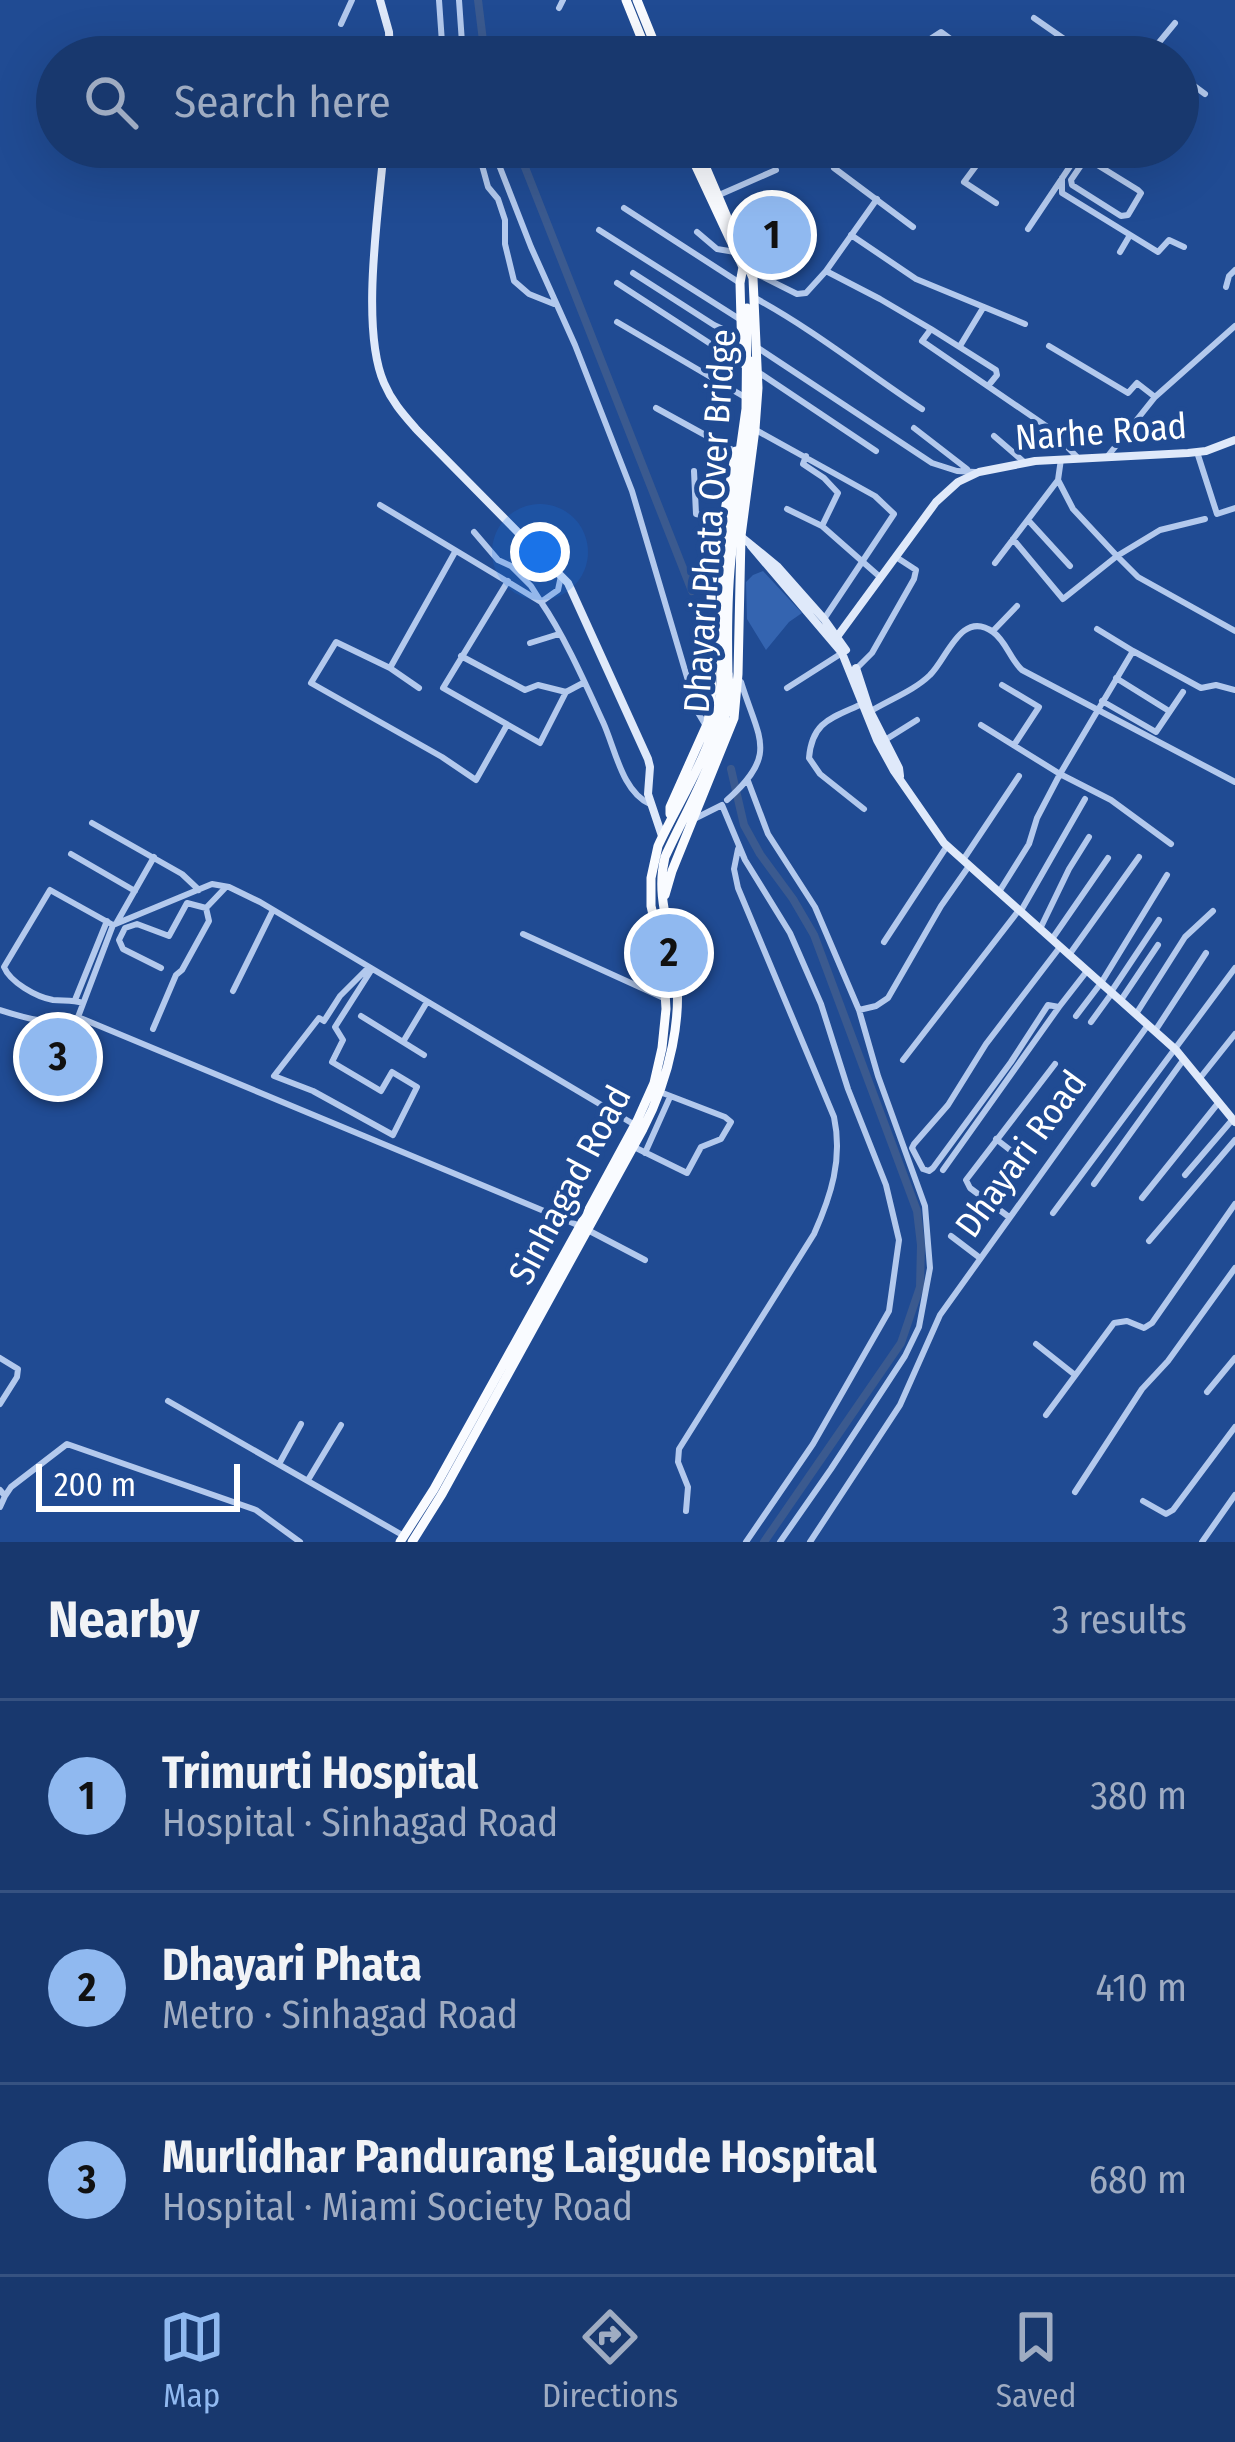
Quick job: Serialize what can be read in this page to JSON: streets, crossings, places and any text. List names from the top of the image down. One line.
{"streets":{"main road":["Dhayari Phata Over Bridge","Sinhagad Road"],"street":["Narhe Road","Dhayari Road"]},"crossings":[["Dhayari Phata Over Bridge","Sinhagad Road"]],"scale_bar":"200 m","page":{"search":"Search here","pins":["1","2","3"],"scale":"200 m","heading":["Nearby","3 results"],"list":[{"mark":"1","name":"Trimurti Hospital","note":"Hospital · Sinhagad Road","value":"380 m"},{"mark":"2","name":"Dhayari Phata","note":"Metro · Sinhagad Road","value":"410 m"},{"mark":"3","name":"Murlidhar Pandurang Laigude Hospital","note":"Hospital · Miami Society Road","value":"680 m"}],"nav":["Map","Directions","Saved"]}}
